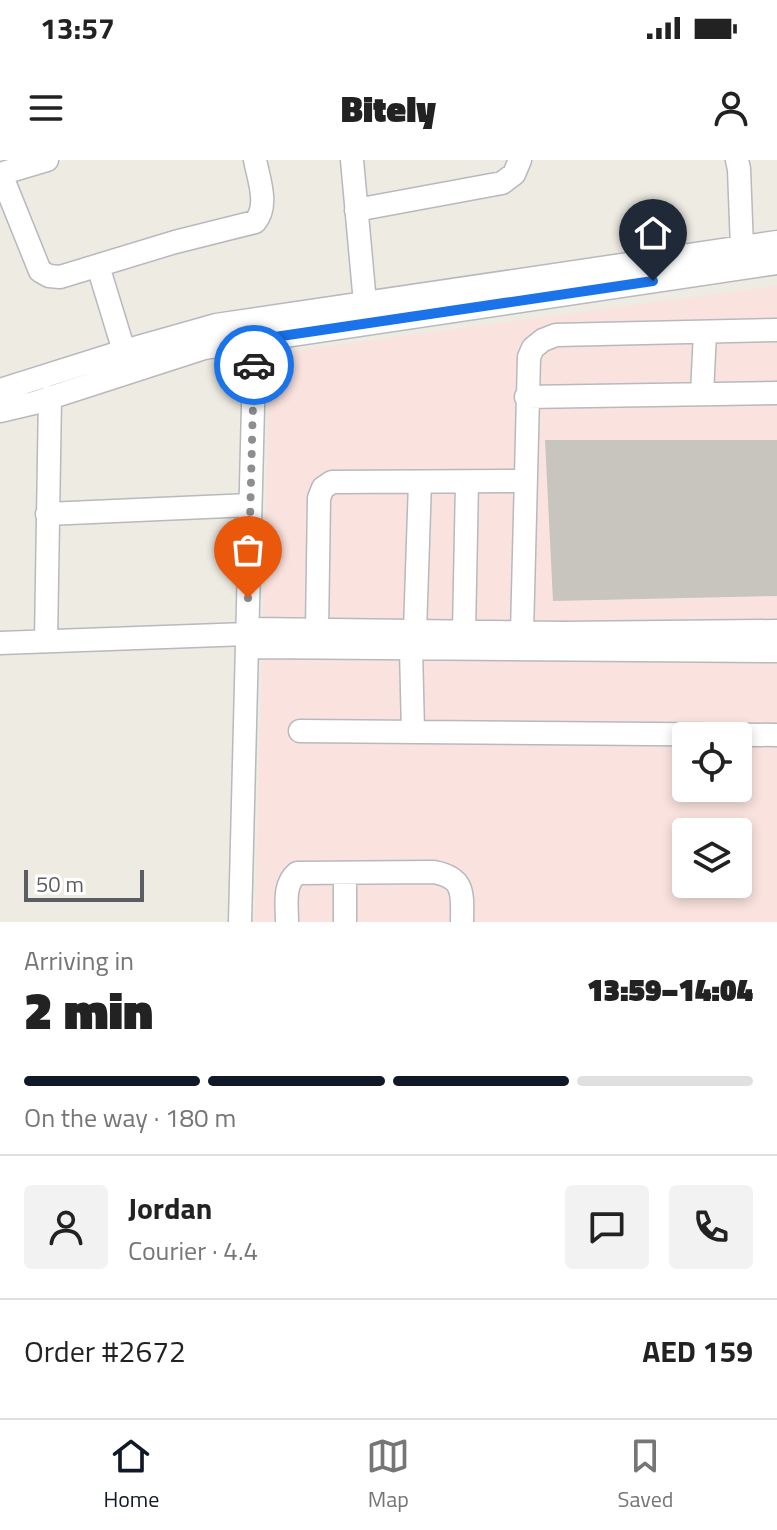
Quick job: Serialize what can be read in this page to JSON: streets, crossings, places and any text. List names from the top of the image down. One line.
{"scale_bar":"50 m","page":{"status":"13:57","header":"Bitely","scale":"50 m","heading":["2 min","Arriving in","13:59–14:04"],"panel":["Jordan","Courier · 4.4","Order #2672","AED 159"],"bar":"On the way · 180 m","tabs":["Home","Map","Saved"]}}
